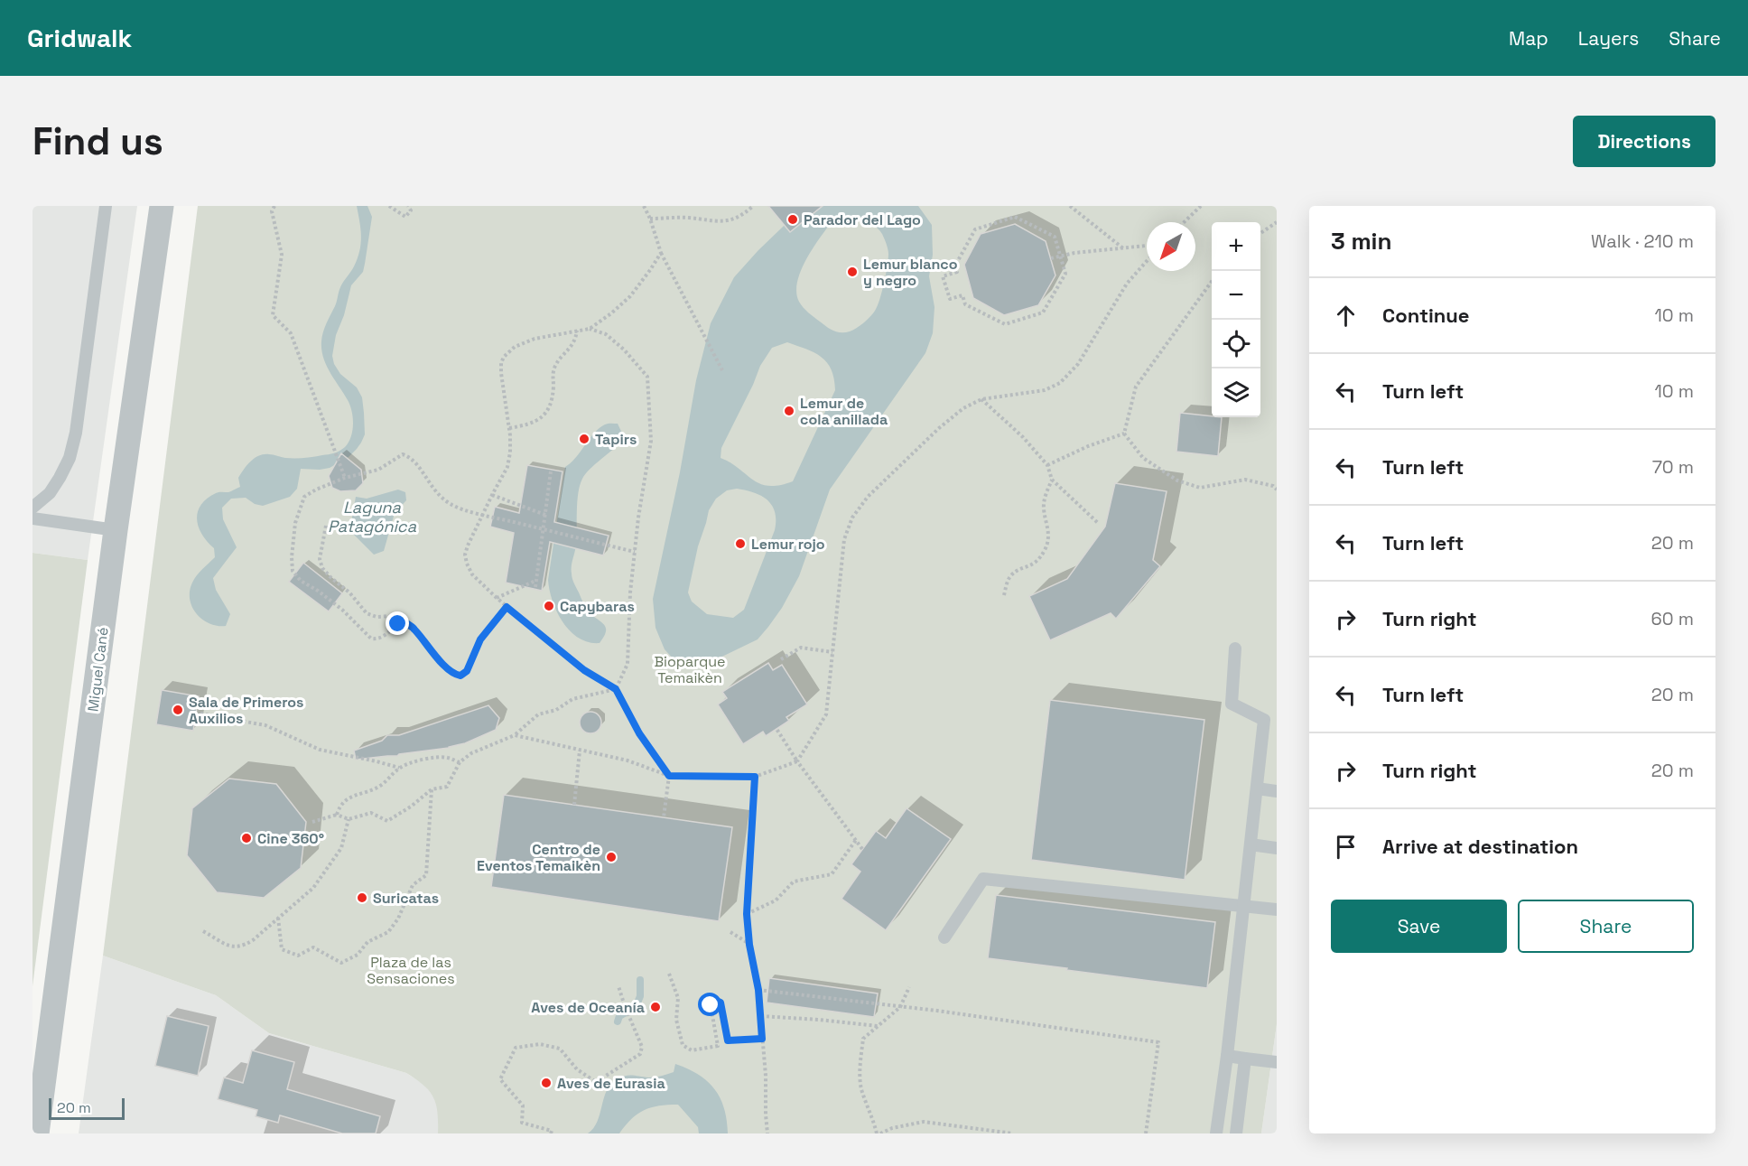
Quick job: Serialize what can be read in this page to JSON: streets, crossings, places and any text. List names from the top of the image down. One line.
{"streets":{"street":["Miguel Cané"]},"water":["Laguna Patagónica"],"parks":["Bioparque Temaikèn","Plaza de las Sensaciones"],"places":["Parador del Lago","Lemur blanco y negro","Lemur de cola anillada","Tapirs","Lemur rojo","Capybaras","Sala de Primeros Auxilios","Cine 360°","Centro de Eventos Temaikèn","Suricatas","Aves de Oceanía","Aves de Eurasia"],"scale_bar":"20 m","north":"bottom left","page":{"header":"Gridwalk","nav":["Map","Layers","Share"],"buttons":["Directions",["Save","Share"]],"title":"Find us","heading":["3 min","Walk · 210 m"],"map_buttons":["+","−"],"list":[["Continue","10 m"],["Turn left","10 m"],["Turn left","70 m"],["Turn left","20 m"],["Turn right","60 m"],["Turn left","20 m"],["Turn right","20 m"],"Arrive at destination"],"scale":"20 m"}}
